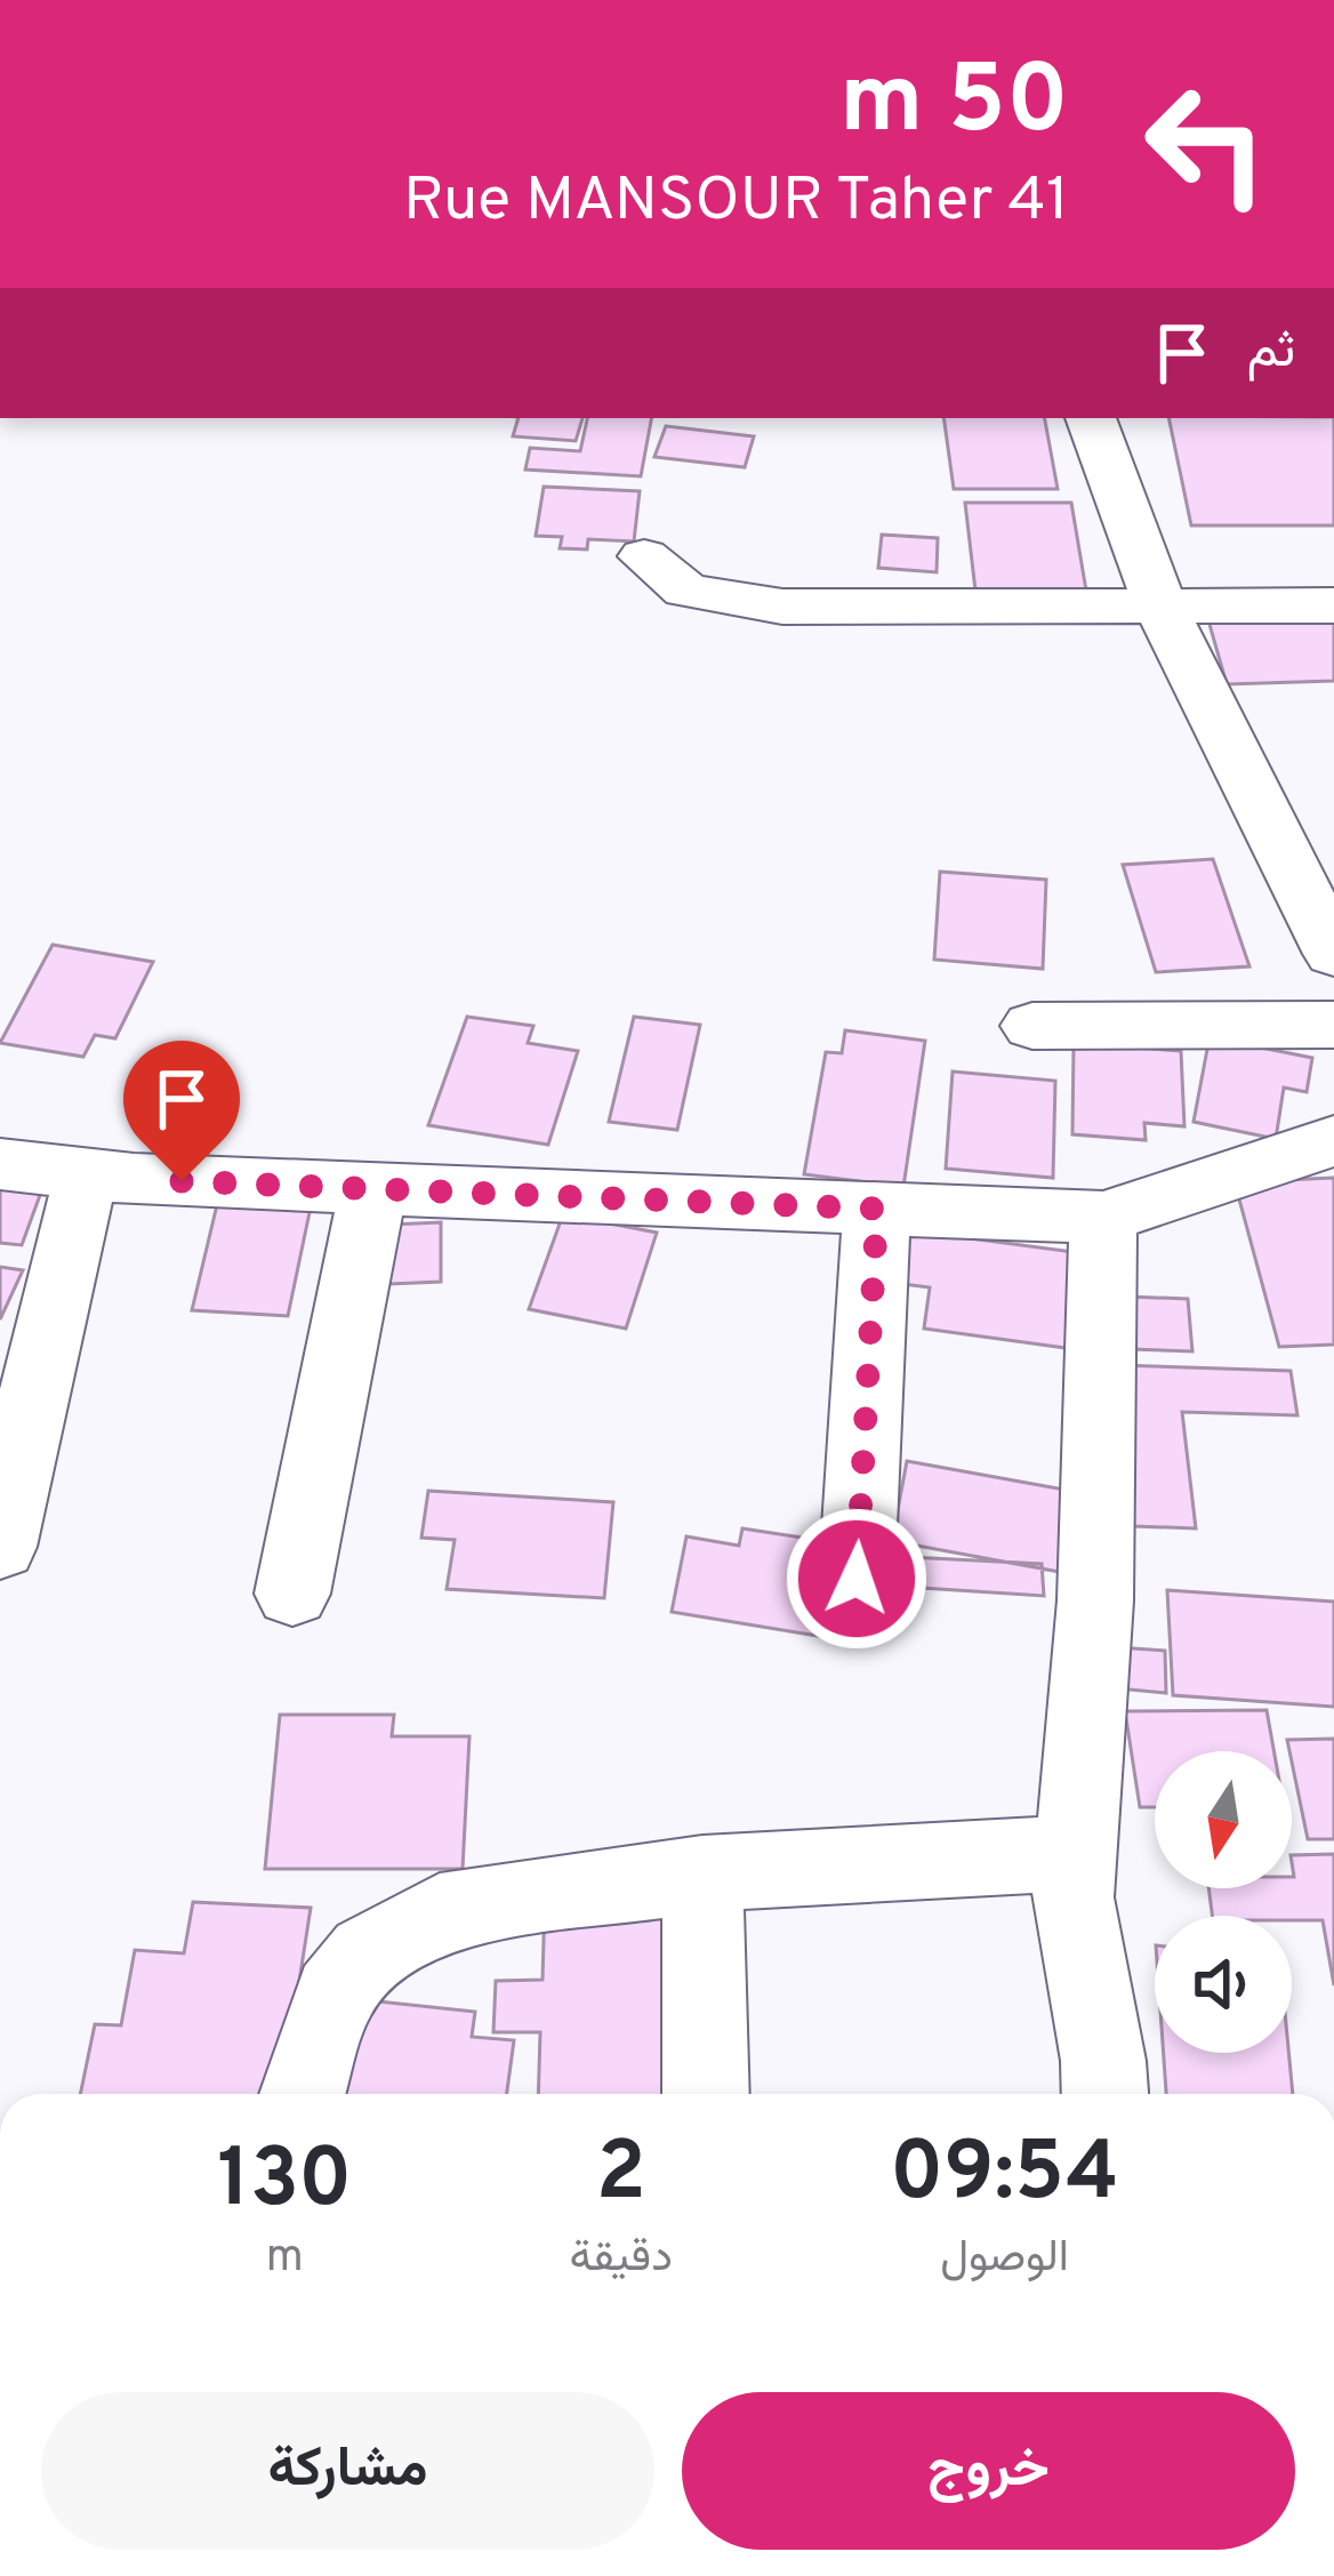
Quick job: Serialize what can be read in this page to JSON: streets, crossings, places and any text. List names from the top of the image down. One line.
{"north":"bottom","page":{"turn":["50 m","41 Rue MANSOUR Taher"],"then":"ثم","eta":["09:54","الوصول","2","دقيقة","130","m"],"buttons":["خروج","مشاركة"]}}
